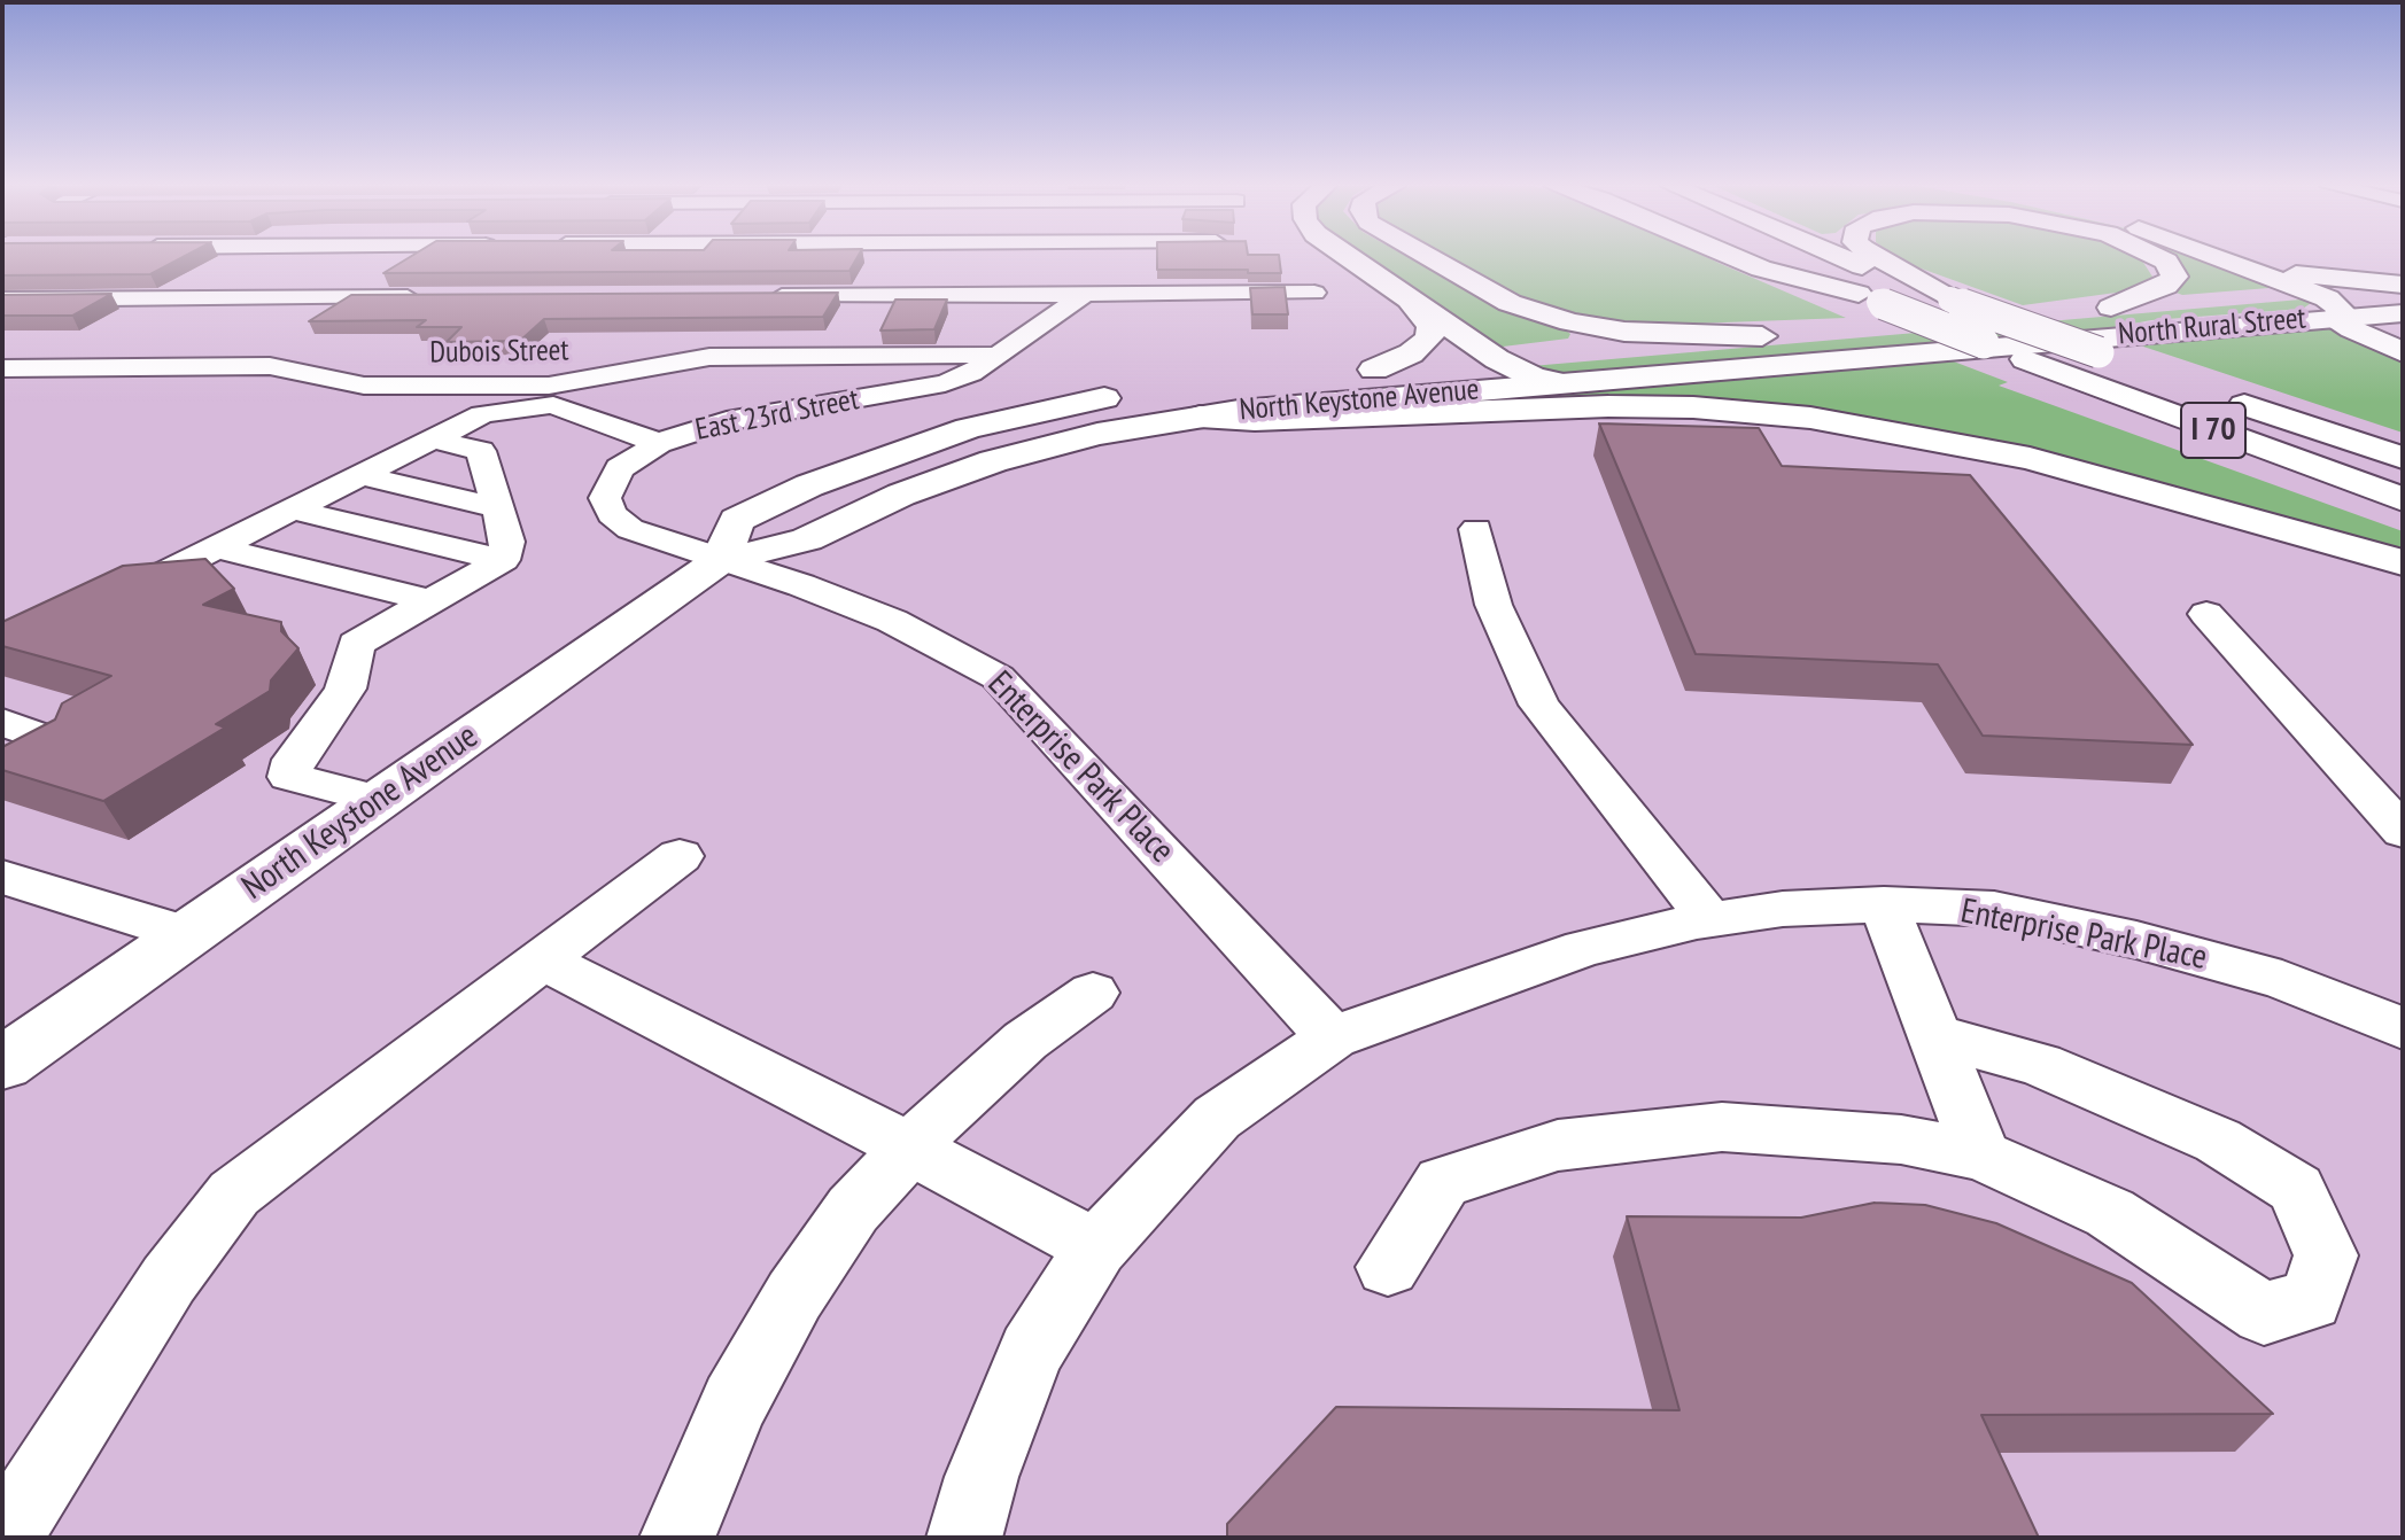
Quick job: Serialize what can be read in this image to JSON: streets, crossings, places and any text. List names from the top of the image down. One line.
{"streets":{"main road":["North Rural Street","North Keystone Avenue","I 70"],"street":["Dubois Street","East 23rd Street","Enterprise Park Place"]},"crossings":[["North Rural Street","North Keystone Avenue"],["North Rural Street","I 70"],["Dubois Street","East 23rd Street"],["North Keystone Avenue","East 23rd Street"],["North Keystone Avenue","I 70"],["North Keystone Avenue","Enterprise Park Place"],["East 23rd Street","Enterprise Park Place"]]}
